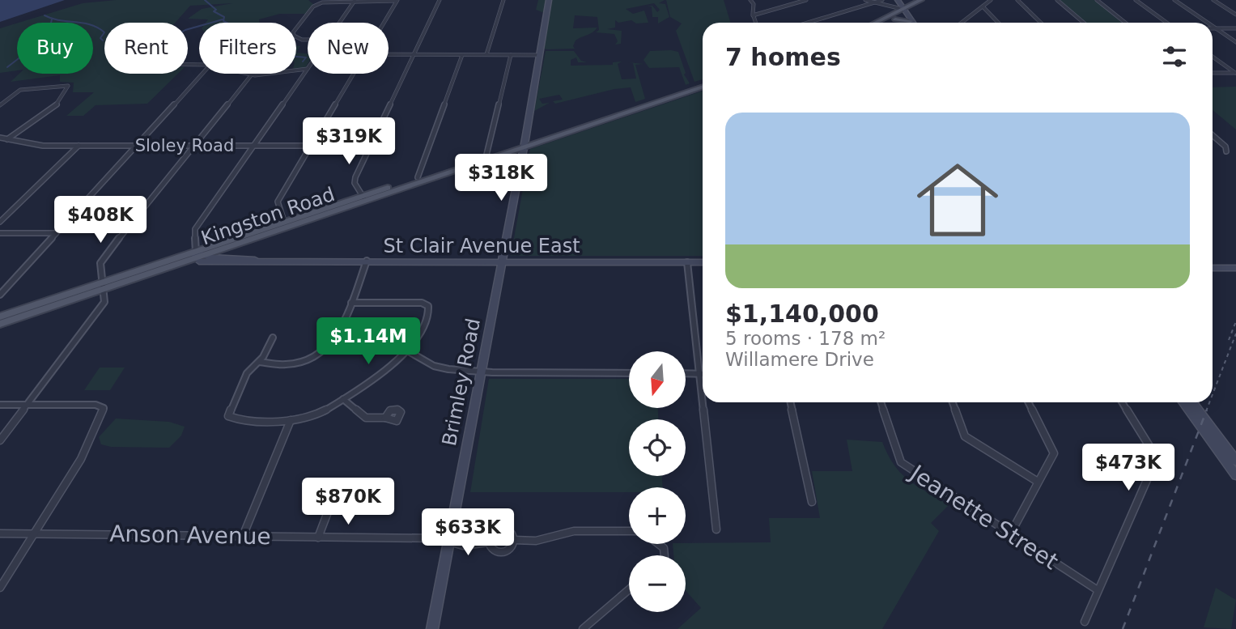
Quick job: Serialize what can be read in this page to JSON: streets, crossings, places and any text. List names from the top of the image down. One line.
{"streets":{"main road":["Kingston Road","St Clair Avenue East","Brimley Road"],"street":["Sloley Road","Jeanette Street","Anson Avenue"]},"crossings":[["Kingston Road","St Clair Avenue East"],["Kingston Road","Brimley Road"],["St Clair Avenue East","Brimley Road"],["Brimley Road","Anson Avenue"]],"north":"bottom","page":{"chip":["Buy","Rent","Filters","New"],"heading":"7 homes","list":[{"name":"$1,140,000","note":"5 rooms · 178 m² · Willamere Drive"}],"price":["$319K","$318K","$408K","$1.14M","$473K","$870K","$633K"],"map_buttons":["+","−"]}}
